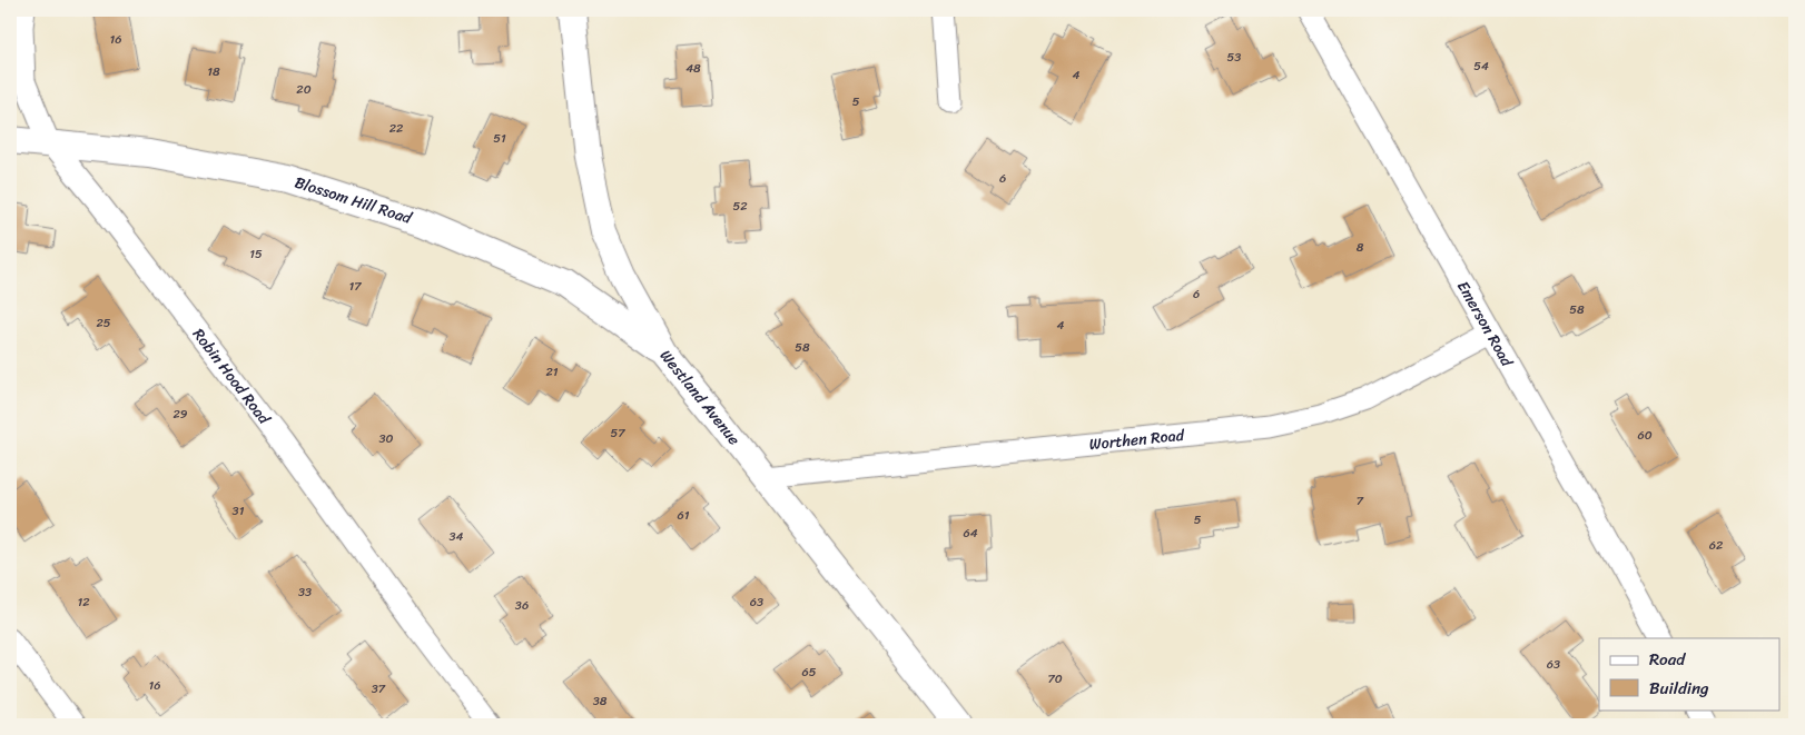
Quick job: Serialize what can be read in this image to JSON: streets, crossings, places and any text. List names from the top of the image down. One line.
{"streets":{"street":["Blossom Hill Road","Emerson Road","Robin Hood Road","Westland Avenue","Worthen Road"]},"crossings":[["Blossom Hill Road","Robin Hood Road"],["Blossom Hill Road","Westland Avenue"],["Emerson Road","Worthen Road"],["Westland Avenue","Worthen Road"]],"house_numbers":["16","53","54","48","18","4","20","5","22","51","6","52","8","15","17","6","58","25","4","58","21","29","57","60","30","7","31","61","5","64","34","62","33","12","63","36","63","65","70","16","37","38"],"legend":["Road","Building"]}
